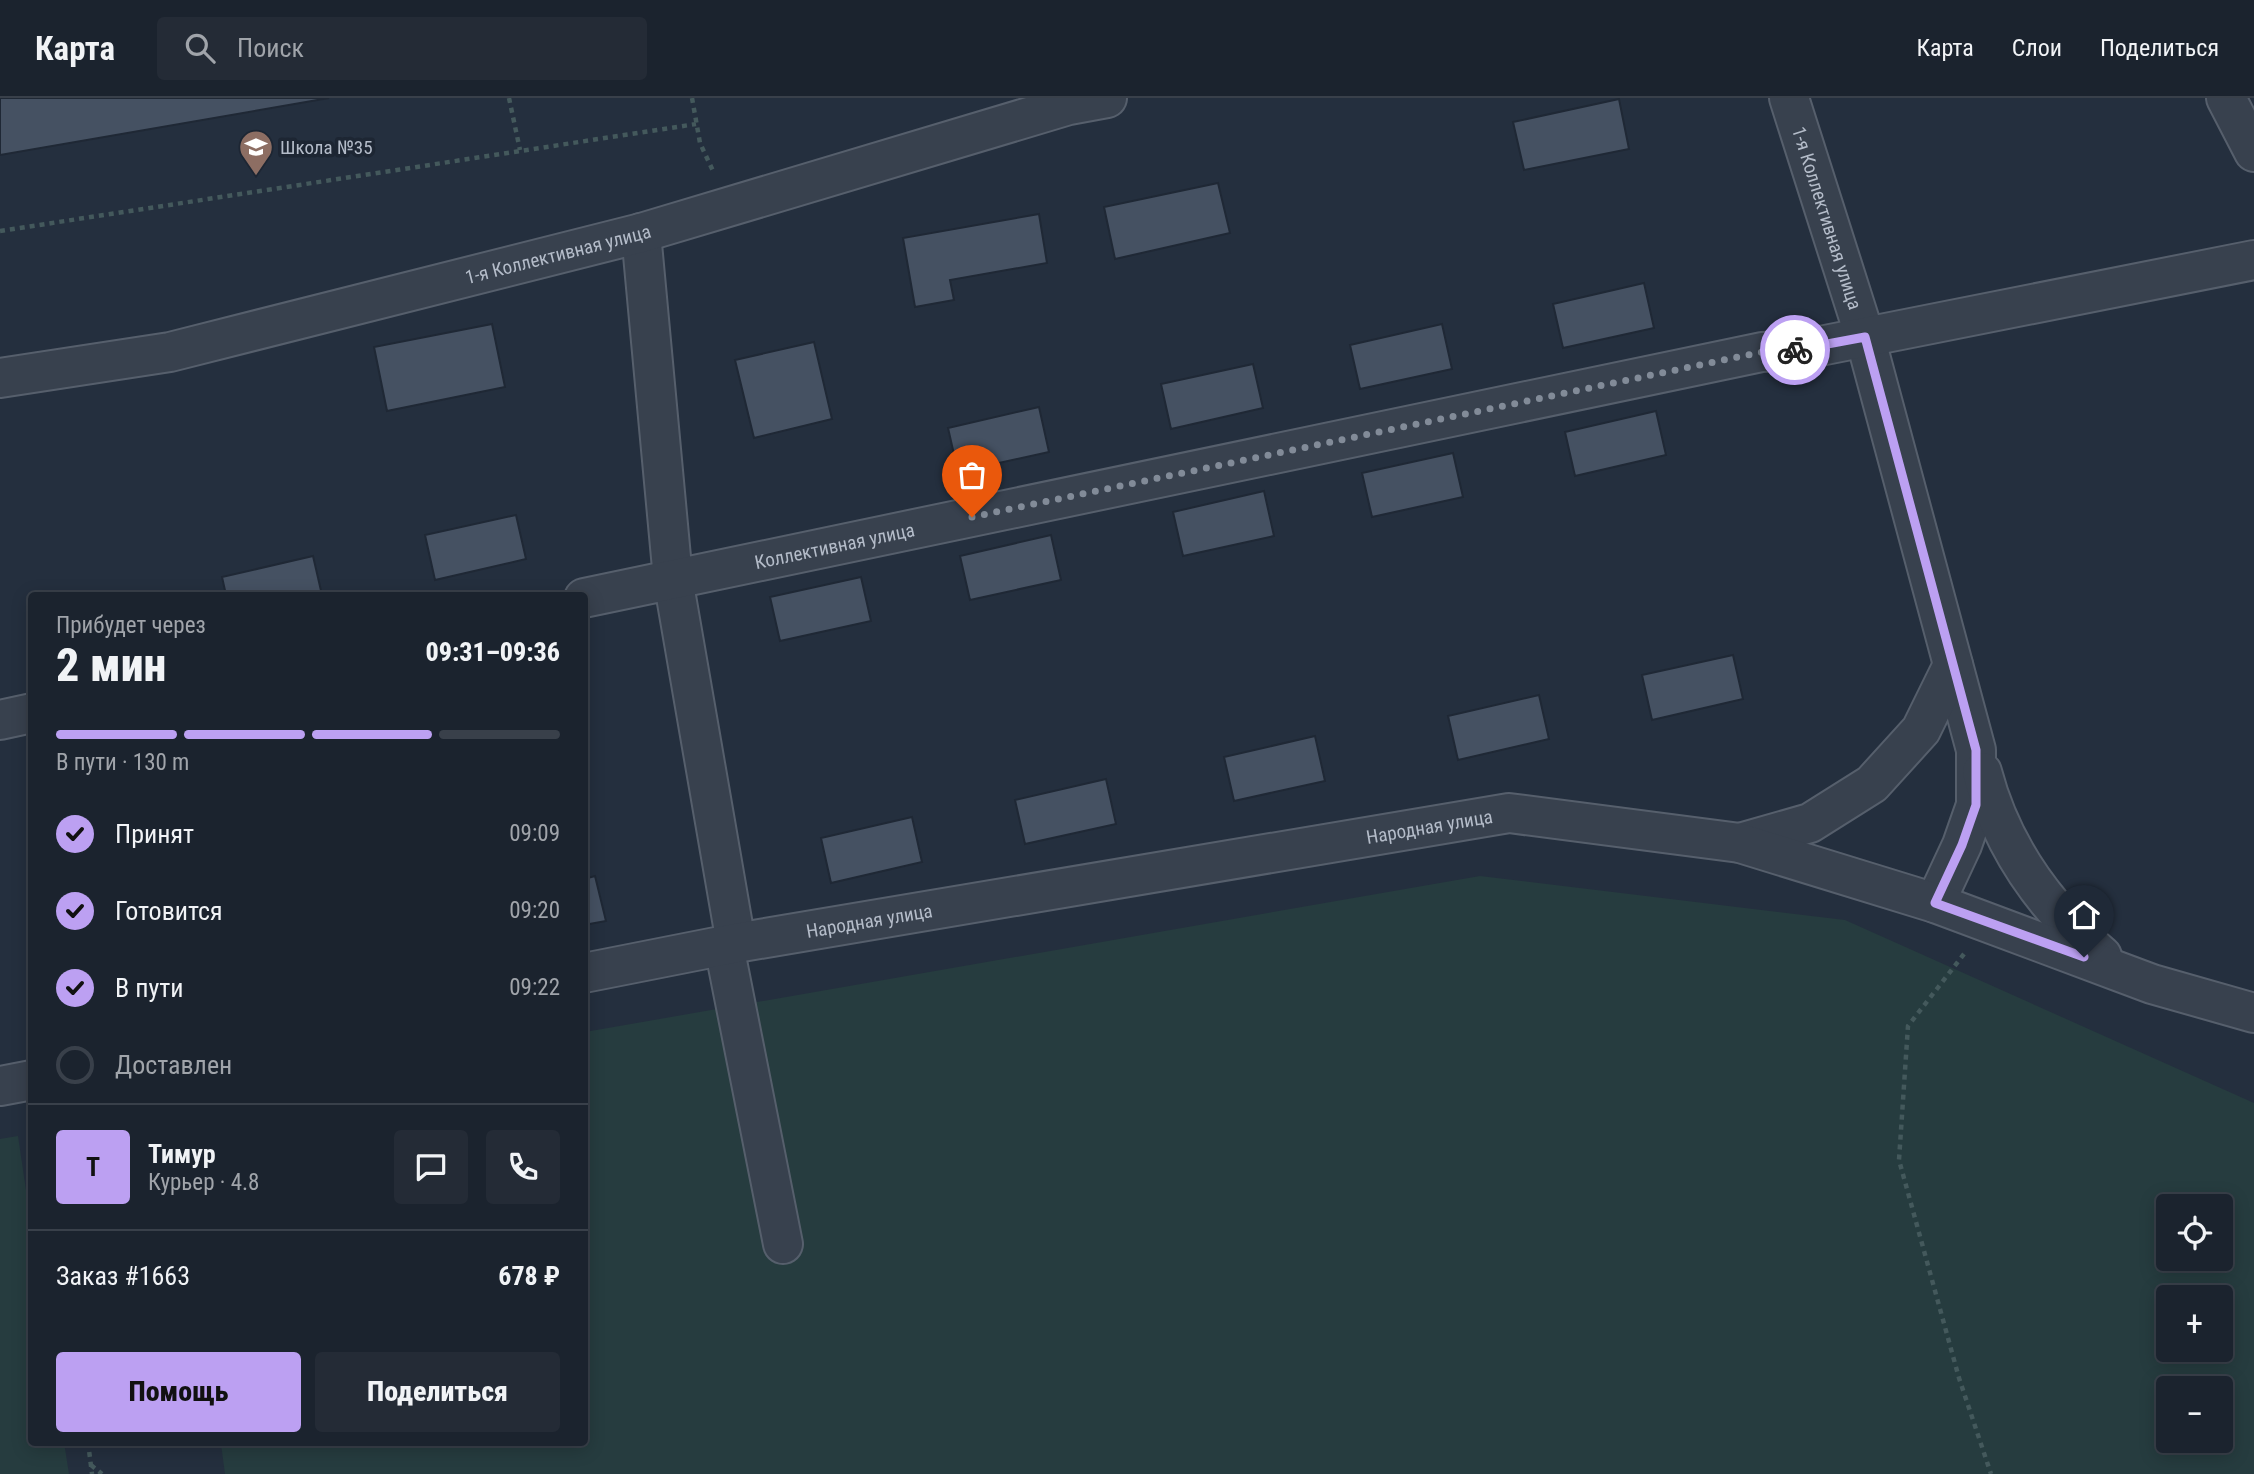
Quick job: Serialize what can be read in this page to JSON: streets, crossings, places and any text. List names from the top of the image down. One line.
{"streets":{"street":["1-я Коллективная улица","Коллективная улица","Народная улица"]},"crossings":[["1-я Коллективная улица","Коллективная улица"]],"places":{"school or university":["Школа №35"]},"page":{"header":"Карта","search":"Поиск","nav":["Карта","Слои","Поделиться"],"heading":["2 мин","Прибудет через","09:31–09:36"],"panel":["Тимур","Курьер · 4.8","Заказ #1663","678 ₽"],"bar":"В пути · 130 m","list":[["Принят","09:09"],["Готовится","09:20"],["В пути","09:22"],"Доставлен"],"round":"Т","map_buttons":["+","−"],"buttons":["Помощь","Поделиться"]}}
